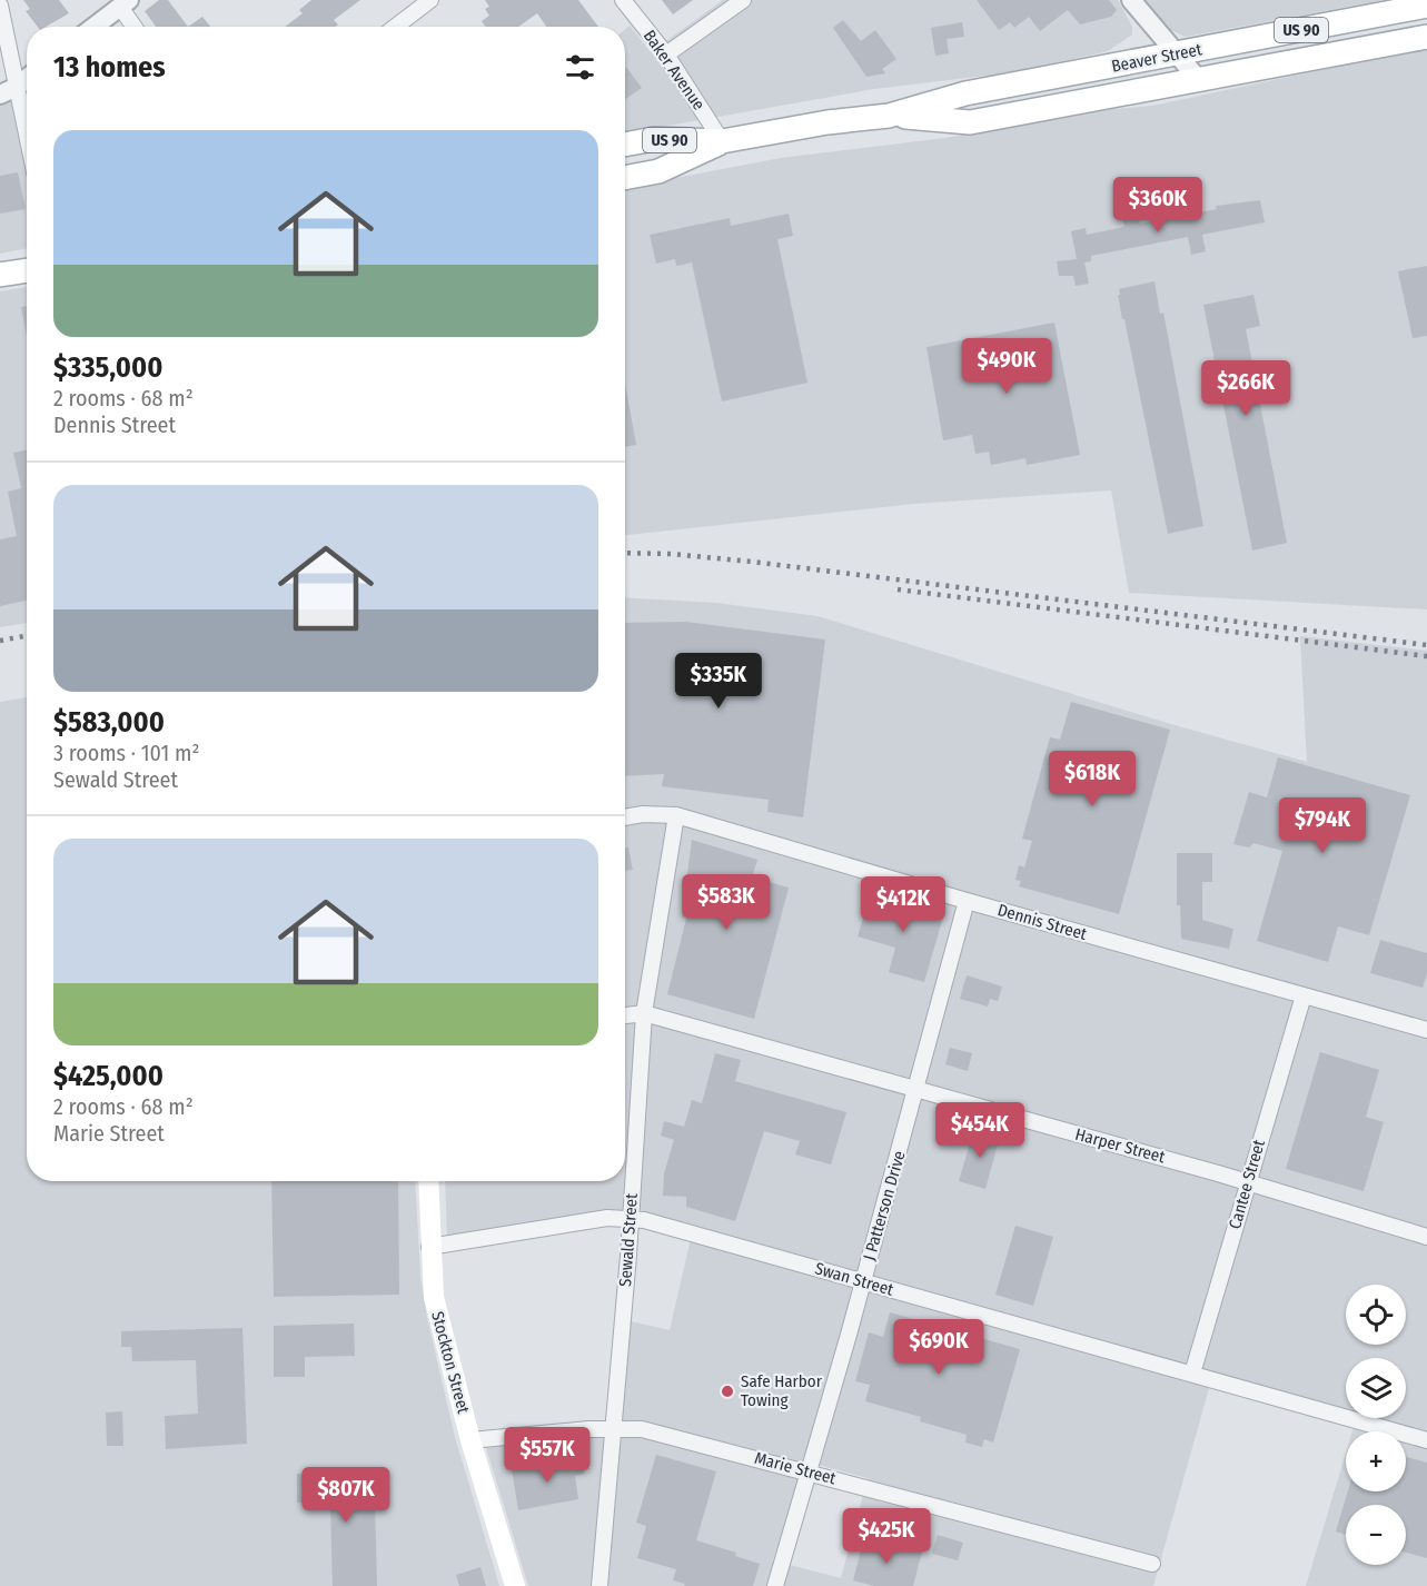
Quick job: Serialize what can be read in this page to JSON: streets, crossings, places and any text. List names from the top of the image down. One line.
{"streets":{"main road":["US 90","Beaver Street","Stockton Street"],"street":["Baker Avenue","Dennis Street","Harper Street","Cantee Street","J Patterson Drive","Sewald Street","Swan Street","Marie Street"]},"crossings":[["Beaver Street","Baker Avenue"],["Dennis Street","Cantee Street"],["Dennis Street","J Patterson Drive"],["Dennis Street","Sewald Street"],["Harper Street","Cantee Street"],["Harper Street","J Patterson Drive"],["Harper Street","Sewald Street"],["Cantee Street","Swan Street"],["J Patterson Drive","Swan Street"],["J Patterson Drive","Marie Street"],["Sewald Street","Swan Street"],["Sewald Street","Marie Street"],["Swan Street","Stockton Street"],["Stockton Street","Marie Street"]],"places":["Safe Harbor Towing"],"page":{"heading":"13 homes","list":[{"name":"$335,000","note":"2 rooms · 68 m² · Dennis Street"},{"name":"$583,000","note":"3 rooms · 101 m² · Sewald Street"},{"name":"$425,000","note":"2 rooms · 68 m² · Marie Street"}],"price":["$360K","$490K","$266K","$335K","$618K","$794K","$583K","$412K","$454K","$690K","$557K","$807K","$425K"],"map_buttons":["+","−"]}}
